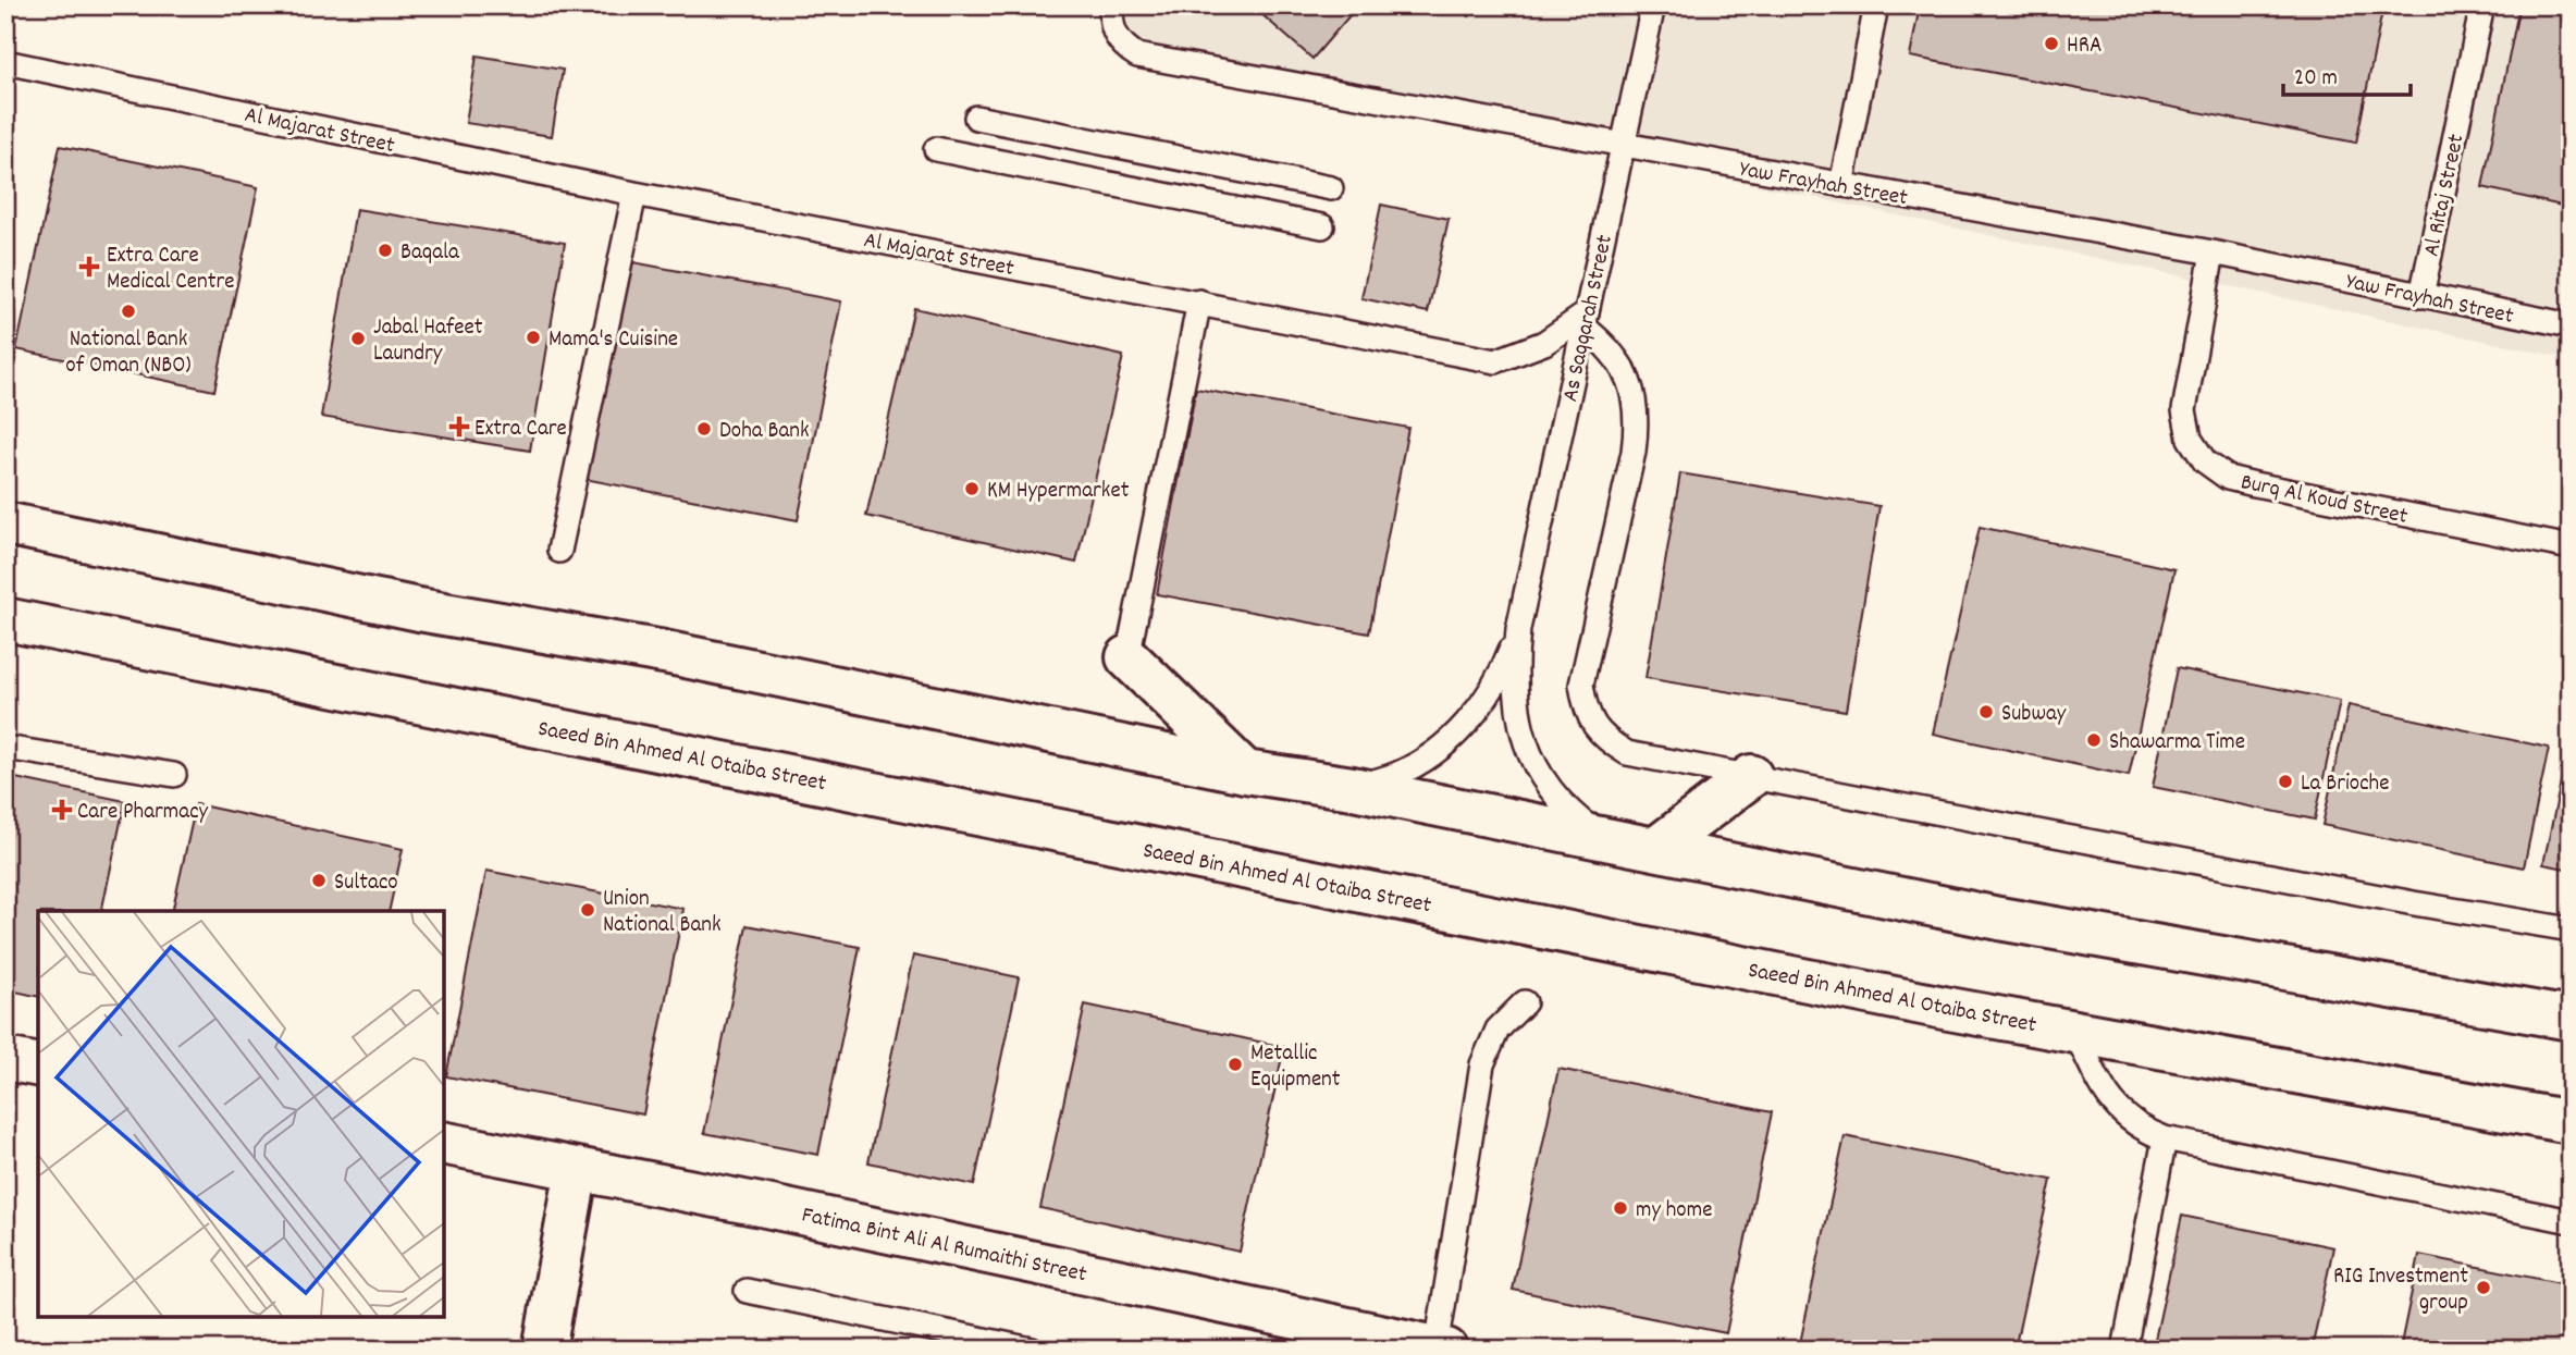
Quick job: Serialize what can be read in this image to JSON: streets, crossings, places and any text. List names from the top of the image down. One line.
{"streets":{"main road":["Saeed Bin Ahmed Al Otaiba Street","Fatima Bint Ali Al Rumaithi Street"],"lane":["Al Majarat Street","Yaw Frayhah Street","Al Ritaj Street","As Saqqarah Street","Burq Al Koud Street"]},"crossings":[["Al Majarat Street","As Saqqarah Street"],["Yaw Frayhah Street","Al Ritaj Street"],["Yaw Frayhah Street","As Saqqarah Street"],["Yaw Frayhah Street","Burq Al Koud Street"]],"places":{"other":["HRA","Baqala","National Bank of Oman (NBO)","Mama's Cuisine","Jabal Hafeet Laundry","Doha Bank","KM Hypermarket","Subway","Shawarma Time","La Brioche","Sultaco","Union National Bank","Metallic Equipment","my home","RIG Investment group"],"health":["Extra Care Medical Centre","Extra Care","Care Pharmacy"]},"scale_bar":"20 m"}
